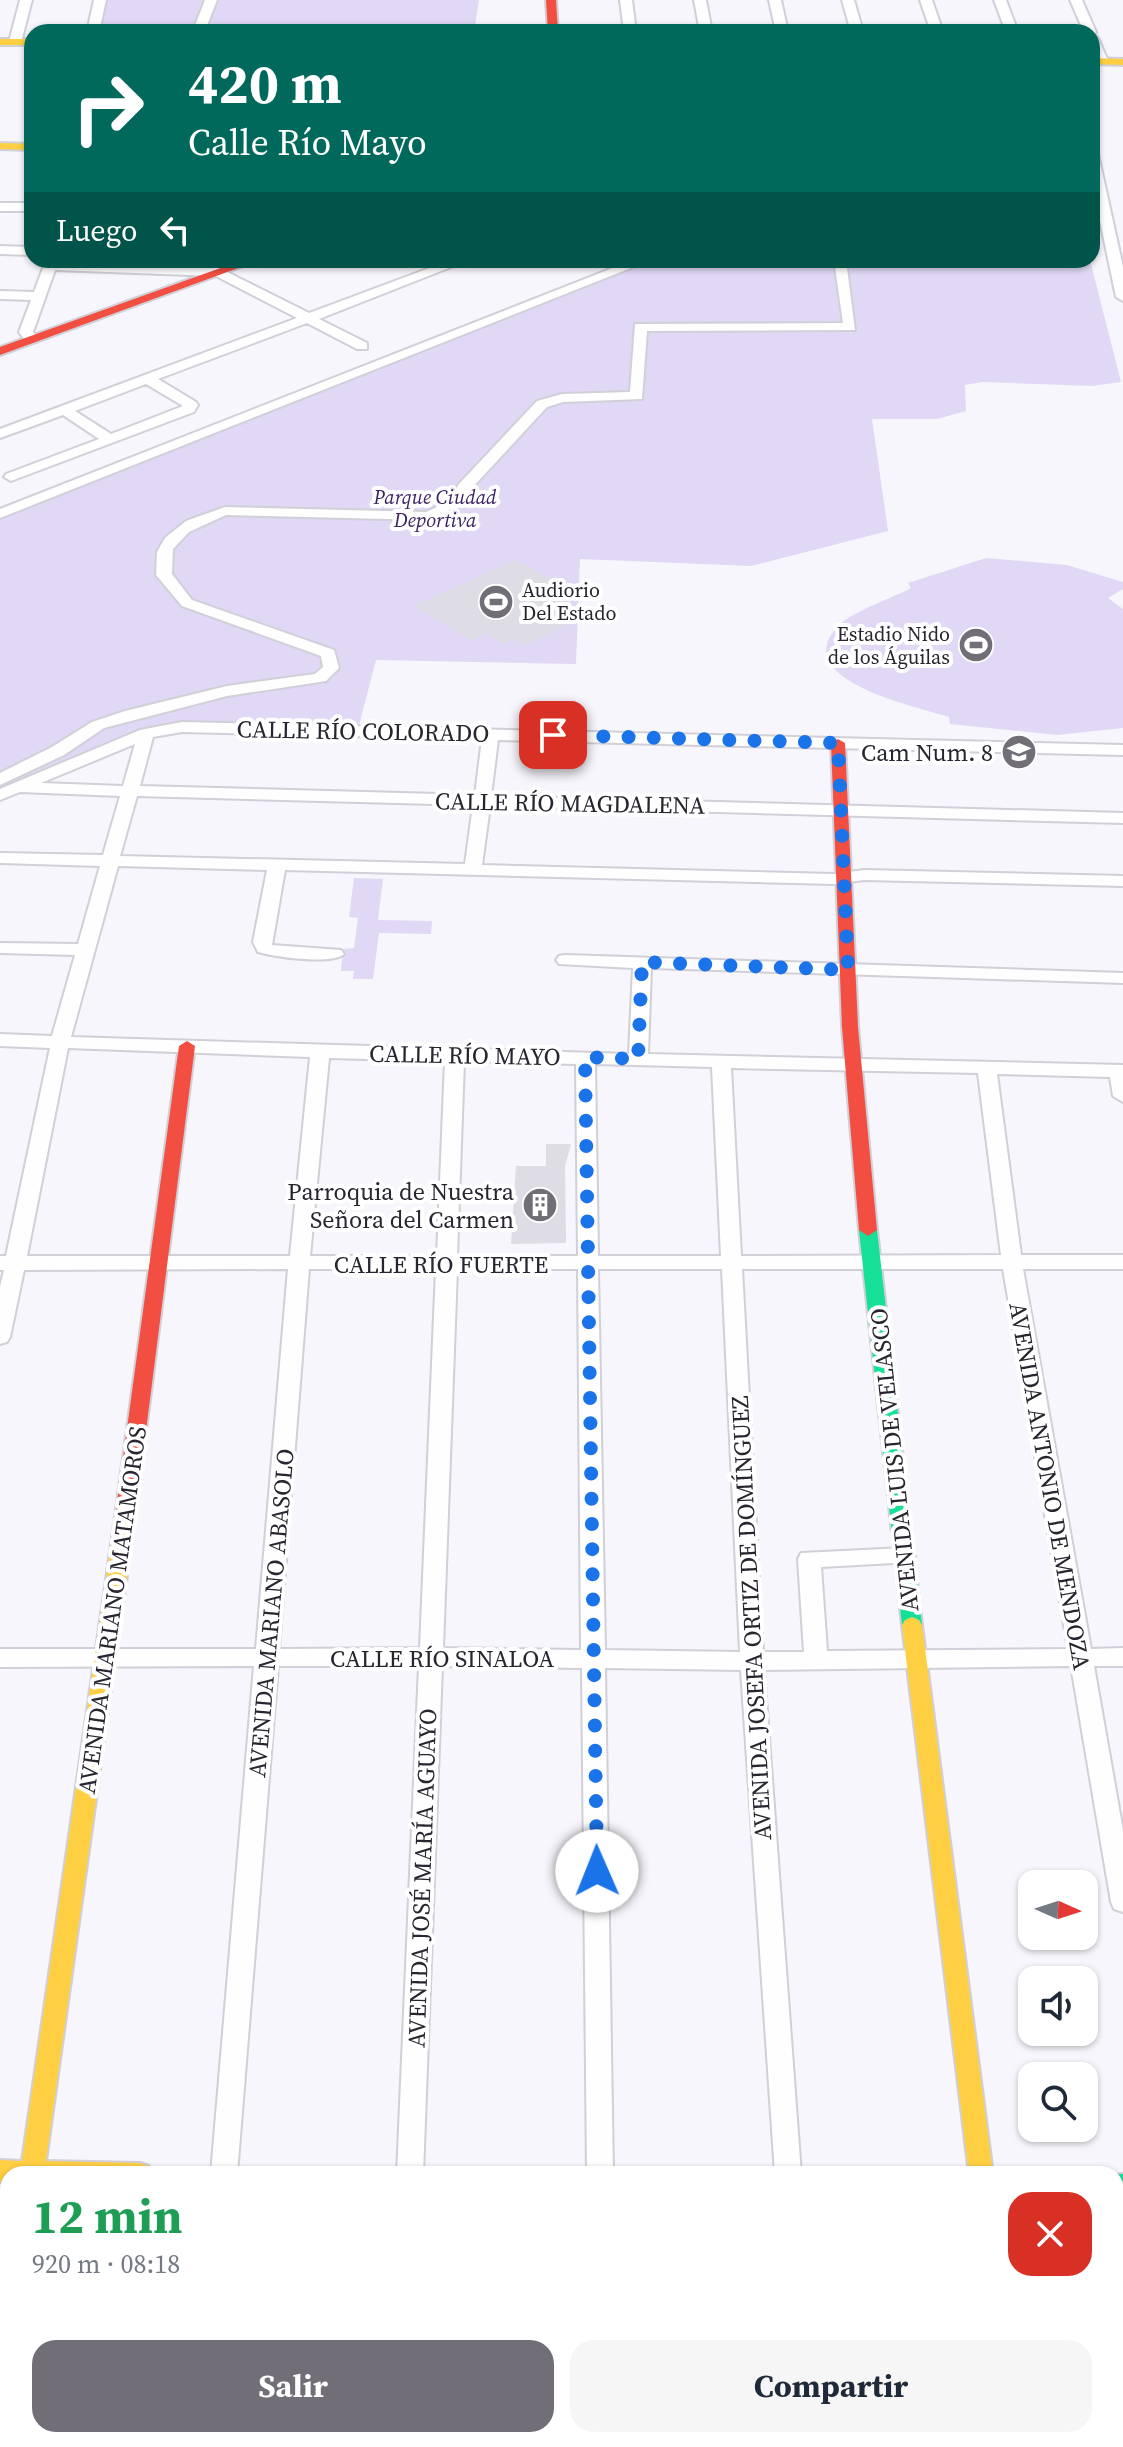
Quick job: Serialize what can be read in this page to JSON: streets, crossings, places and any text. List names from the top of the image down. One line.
{"streets":{"street":["CALLE RÍO COLORADO","CALLE RÍO MAGDALENA","CALLE RÍO MAYO","CALLE RÍO FUERTE","AVENIDA LUIS DE VELASCO","AVENIDA ANTONIO DE MENDOZA","AVENIDA MARIANO MATAMOROS","AVENIDA MARIANO ABASOLO","AVENIDA JOSEFA ORTIZ DE DOMÍNGUEZ","CALLE RÍO SINALOA","AVENIDA JOSÉ MARÍA AGUAYO"]},"crossings":[["CALLE RÍO COLORADO","CALLE RÍO MAGDALENA"],["CALLE RÍO COLORADO","AVENIDA LUIS DE VELASCO"],["CALLE RÍO MAGDALENA","AVENIDA LUIS DE VELASCO"],["CALLE RÍO MAYO","AVENIDA LUIS DE VELASCO"],["CALLE RÍO MAYO","AVENIDA ANTONIO DE MENDOZA"],["CALLE RÍO MAYO","AVENIDA MARIANO MATAMOROS"],["CALLE RÍO MAYO","AVENIDA MARIANO ABASOLO"],["CALLE RÍO MAYO","AVENIDA JOSEFA ORTIZ DE DOMÍNGUEZ"],["CALLE RÍO MAYO","AVENIDA JOSÉ MARÍA AGUAYO"],["CALLE RÍO FUERTE","AVENIDA LUIS DE VELASCO"],["CALLE RÍO FUERTE","AVENIDA ANTONIO DE MENDOZA"],["CALLE RÍO FUERTE","AVENIDA MARIANO MATAMOROS"],["CALLE RÍO FUERTE","AVENIDA MARIANO ABASOLO"],["CALLE RÍO FUERTE","AVENIDA JOSEFA ORTIZ DE DOMÍNGUEZ"],["CALLE RÍO FUERTE","AVENIDA JOSÉ MARÍA AGUAYO"],["AVENIDA LUIS DE VELASCO","CALLE RÍO SINALOA"],["AVENIDA ANTONIO DE MENDOZA","CALLE RÍO SINALOA"],["AVENIDA MARIANO MATAMOROS","CALLE RÍO SINALOA"],["AVENIDA MARIANO ABASOLO","CALLE RÍO SINALOA"],["AVENIDA JOSEFA ORTIZ DE DOMÍNGUEZ","CALLE RÍO SINALOA"],["CALLE RÍO SINALOA","AVENIDA JOSÉ MARÍA AGUAYO"]],"parks":["Parque Ciudad Deportiva"],"places":{"sports":["Audiorio Del Estado","Estadio Nido de los Águilas"],"school or university":["Cam Num. 8"],"building":["Parroquia de Nuestra Señora del Carmen"]},"north":"right","page":{"turn":["420 m","Calle Río Mayo"],"then":"Luego","heading":["12 min","920 m · 08:18"],"buttons":["Salir","Compartir"]}}
